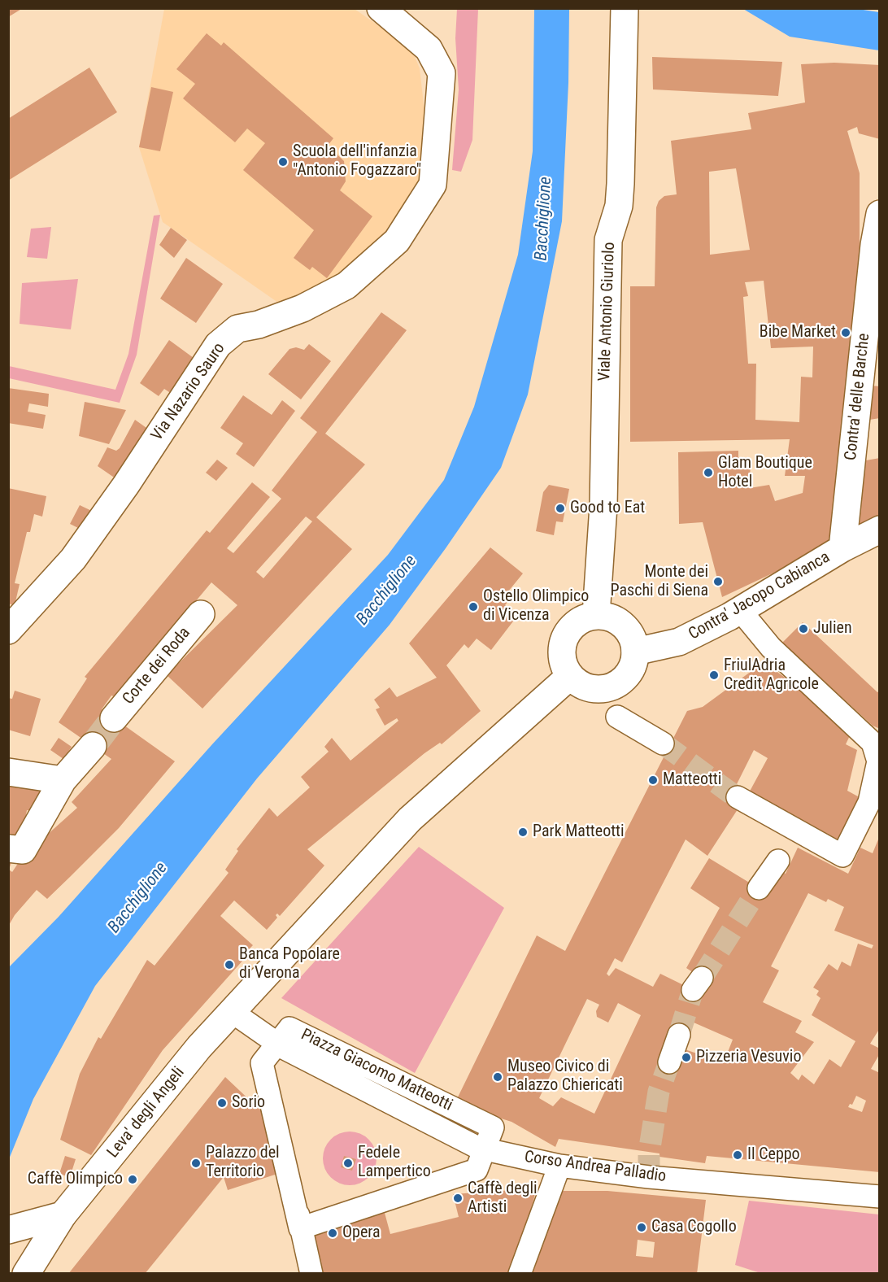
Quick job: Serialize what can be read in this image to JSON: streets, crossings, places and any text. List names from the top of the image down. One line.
{"streets":{"street":["Viale Antonio Giuriolo","Via Nazario Sauro","Contra' delle Barche","Contra' Jacopo Cabianca","Corte dei Roda","Leva' degli Angeli","Corso Andrea Palladio"]},"crossings":[["Viale Antonio Giuriolo","Contra' Jacopo Cabianca"],["Contra' delle Barche","Contra' Jacopo Cabianca"],["Leva' degli Angeli","Corso Andrea Palladio"]],"water":["Bacchiglione"],"places":["Scuola dell'infanzia \"Antonio Fogazzaro\"","Bibe Market","Glam Boutique Hotel","Good to Eat","Monte dei Paschi di Siena","Ostello Olimpico di Vicenza","Julien","FriulAdria Credit Agricole","Matteotti","Park Matteotti","Banca Popolare di Verona","Pizzeria Vesuvio","Museo Civico di Palazzo Chiericati","Sorio","Il Ceppo","Palazzo del Territorio","Fedele Lampertico","Caffè Olimpico","Caffè degli Artisti","Casa Cogollo","Opera"]}
